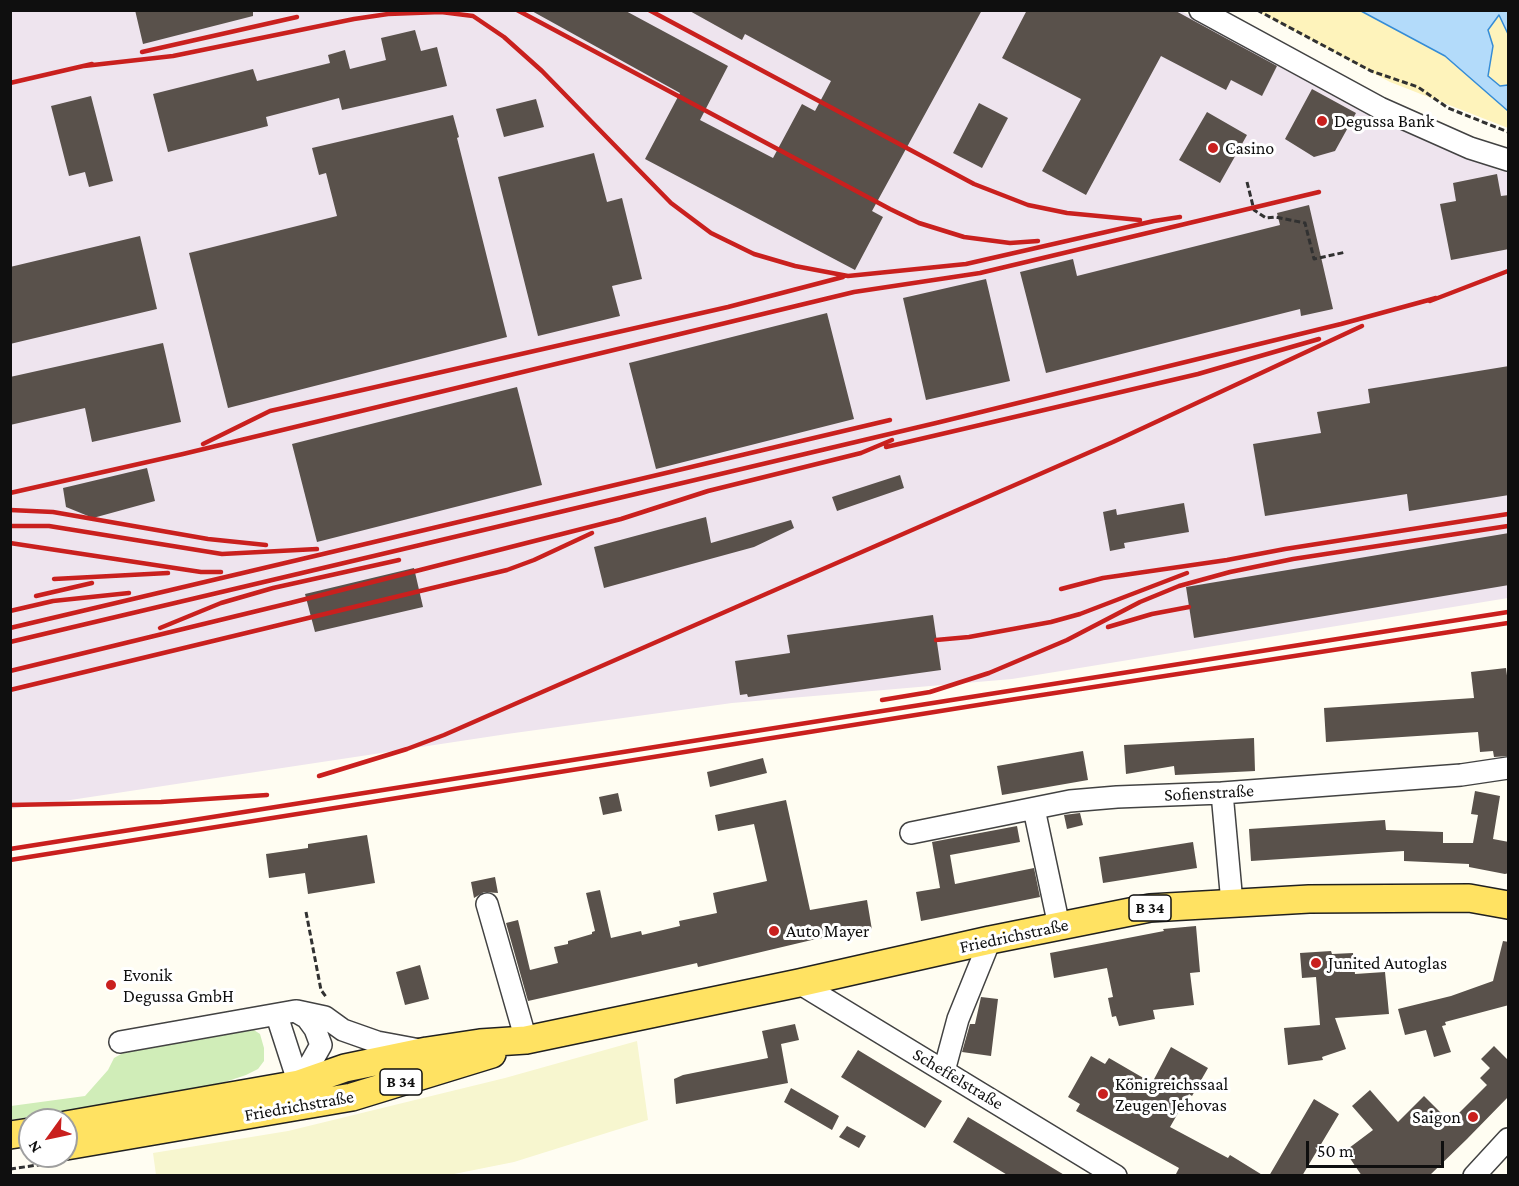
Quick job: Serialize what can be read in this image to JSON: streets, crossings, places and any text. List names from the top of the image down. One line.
{"streets":{"main road":["B 34","Friedrichstraße"],"street":["Sofienstraße","Scheffelstraße"]},"crossings":[["B 34","Friedrichstraße"],["Friedrichstraße","Scheffelstraße"]],"places":["Degussa Bank","Casino","Auto Mayer","Junited Autoglas","Evonik Degussa GmbH","Königreichssaal Zeugen Jehovas","Saigon"],"scale_bar":"50 m","north":"bottom left"}
